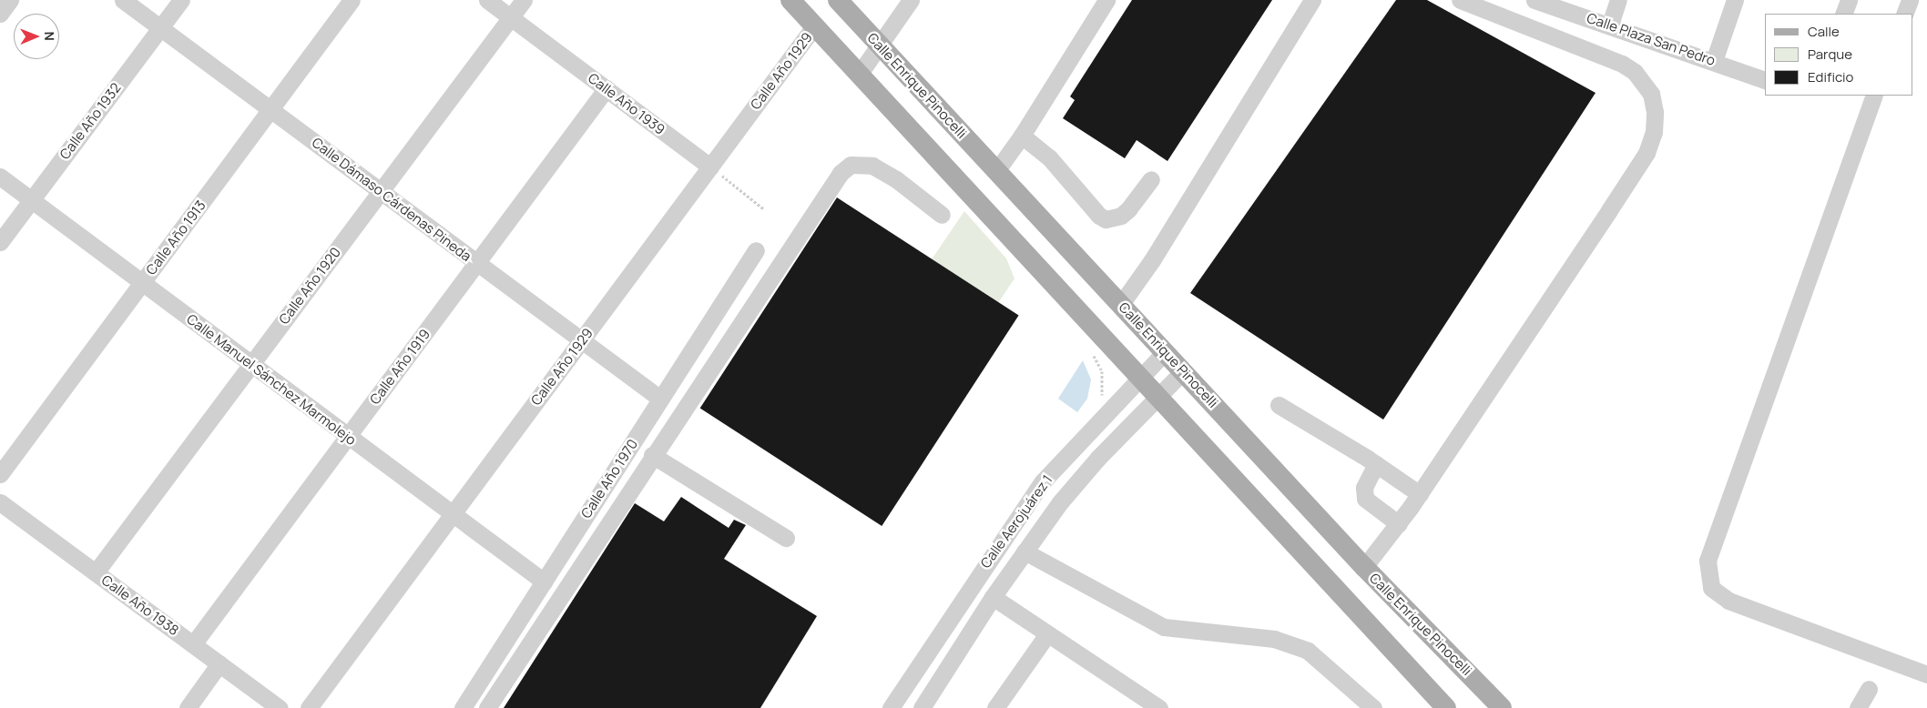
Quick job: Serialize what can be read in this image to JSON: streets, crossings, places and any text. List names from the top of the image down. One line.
{"streets":{"main road":["Calle Enrique Pinocelli"],"street":["Calle Plaza San Pedro","Calle Año 1929","Calle Año 1939","Calle Año 1932","Calle Dámaso Cárdenas Pineda","Calle Año 1913","Calle Año 1920","Calle Año 1919","Calle Manuel Sánchez Marmolejo","Calle Año 1970","Calle Aerojuárez 1","Calle Año 1938"]},"crossings":[["Calle Año 1929","Calle Año 1939"],["Calle Año 1929","Calle Dámaso Cárdenas Pineda"],["Calle Año 1929","Calle Manuel Sánchez Marmolejo"],["Calle Enrique Pinocelli","Calle Aerojuárez 1"],["Calle Año 1939","Calle Año 1920"],["Calle Año 1939","Calle Año 1919"],["Calle Año 1932","Calle Dámaso Cárdenas Pineda"],["Calle Año 1932","Calle Manuel Sánchez Marmolejo"],["Calle Dámaso Cárdenas Pineda","Calle Año 1913"],["Calle Dámaso Cárdenas Pineda","Calle Año 1920"],["Calle Dámaso Cárdenas Pineda","Calle Año 1919"],["Calle Dámaso Cárdenas Pineda","Calle Año 1970"],["Calle Año 1913","Calle Manuel Sánchez Marmolejo"],["Calle Año 1920","Calle Manuel Sánchez Marmolejo"],["Calle Año 1920","Calle Año 1938"],["Calle Año 1919","Calle Manuel Sánchez Marmolejo"],["Calle Año 1919","Calle Año 1938"],["Calle Manuel Sánchez Marmolejo","Calle Año 1970"]],"legend":["Calle","Parque","Edificio"],"north":"right"}
